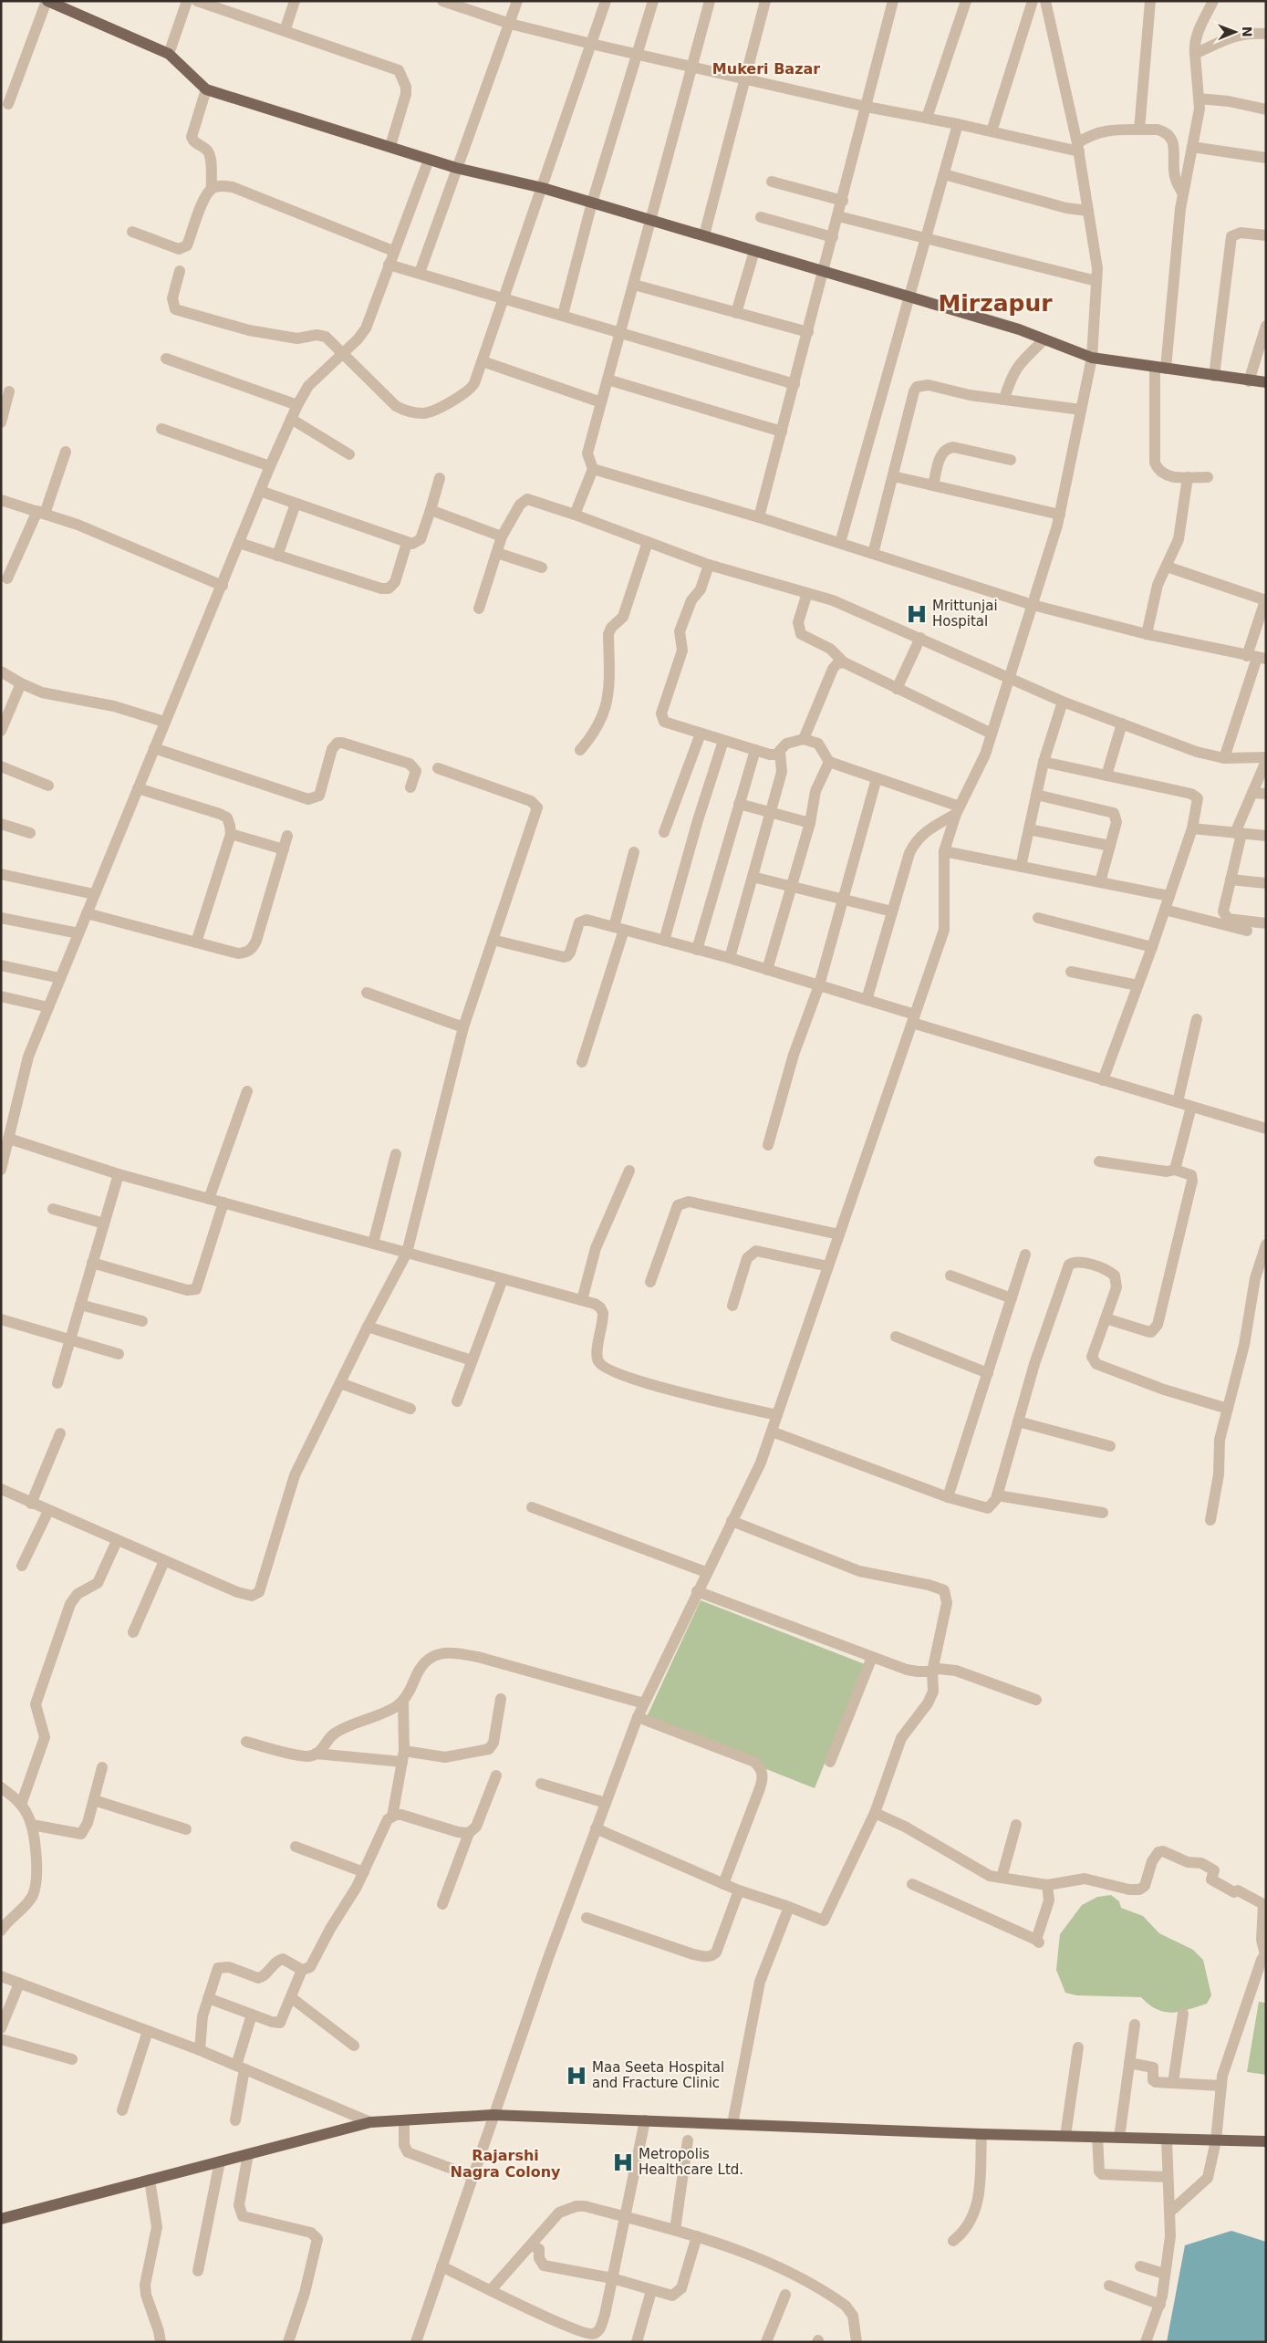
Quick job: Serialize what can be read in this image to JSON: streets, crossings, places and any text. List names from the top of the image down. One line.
{"districts":["Mukeri Bazar","Mirzapur","Rajarshi Nagra Colony"],"places":{"hospital":["Mrittunjai Hospital","Maa Seeta Hospital and Fracture Clinic","Metropolis Healthcare Ltd."]},"north":"right"}
